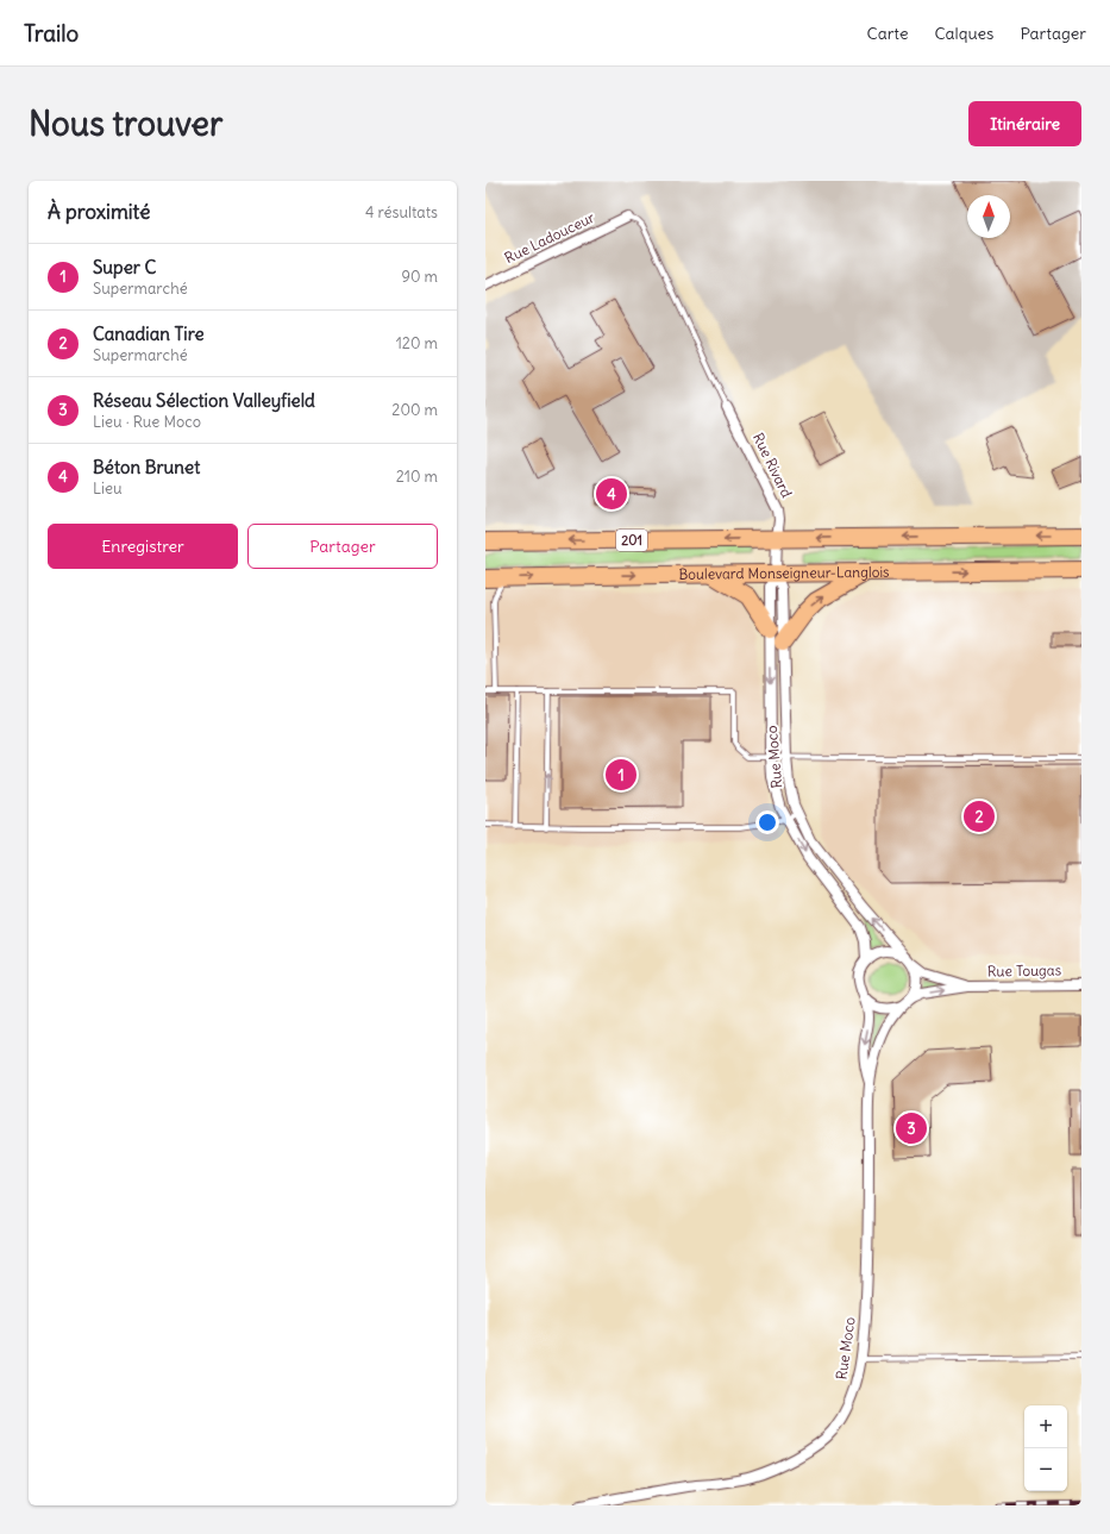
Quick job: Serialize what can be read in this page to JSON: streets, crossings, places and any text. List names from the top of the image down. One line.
{"streets":{"highway":["201","Boulevard Monseigneur-Langlois"],"street":["Rue Ladouceur","Rue Rivard","Rue Moco","Rue Tougas"]},"crossings":[["Rue Rivard","201"],["Rue Rivard","Rue Moco"],["201","Rue Moco"],["Boulevard Monseigneur-Langlois","Rue Moco"],["Rue Moco","Rue Tougas"]],"north":"top","page":{"header":"Trailo","nav":["Carte","Calques","Partager"],"buttons":["Itinéraire",["Enregistrer","Partager"]],"title":"Nous trouver","heading":["À proximité","4 résultats"],"list":[{"mark":"1","name":"Super C","note":"Supermarché","value":"90 m"},{"mark":"2","name":"Canadian Tire","note":"Supermarché","value":"120 m"},{"mark":"3","name":"Réseau Sélection Valleyfield","note":"Lieu · Rue Moco","value":"200 m"},{"mark":"4","name":"Béton Brunet","note":"Lieu","value":"210 m"}],"pins":["4","1","2","3"],"map_buttons":["+","−"]}}
